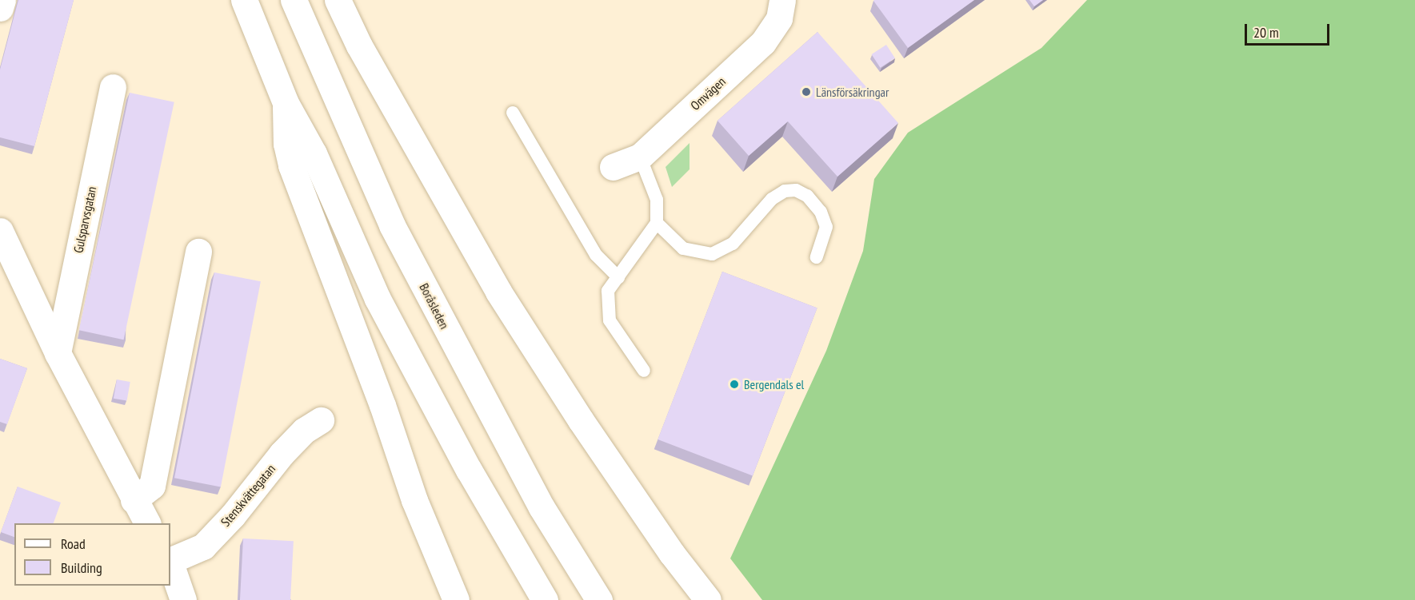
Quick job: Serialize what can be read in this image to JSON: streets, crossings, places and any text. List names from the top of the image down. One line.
{"streets":{"main road":["Omvägen","Gulsparvsgatan","Boråsleden","Stenskvättegatan"]},"places":["Länsförsäkringar","Bergendals el"],"legend":["Road","Building"],"scale_bar":"20 m"}
